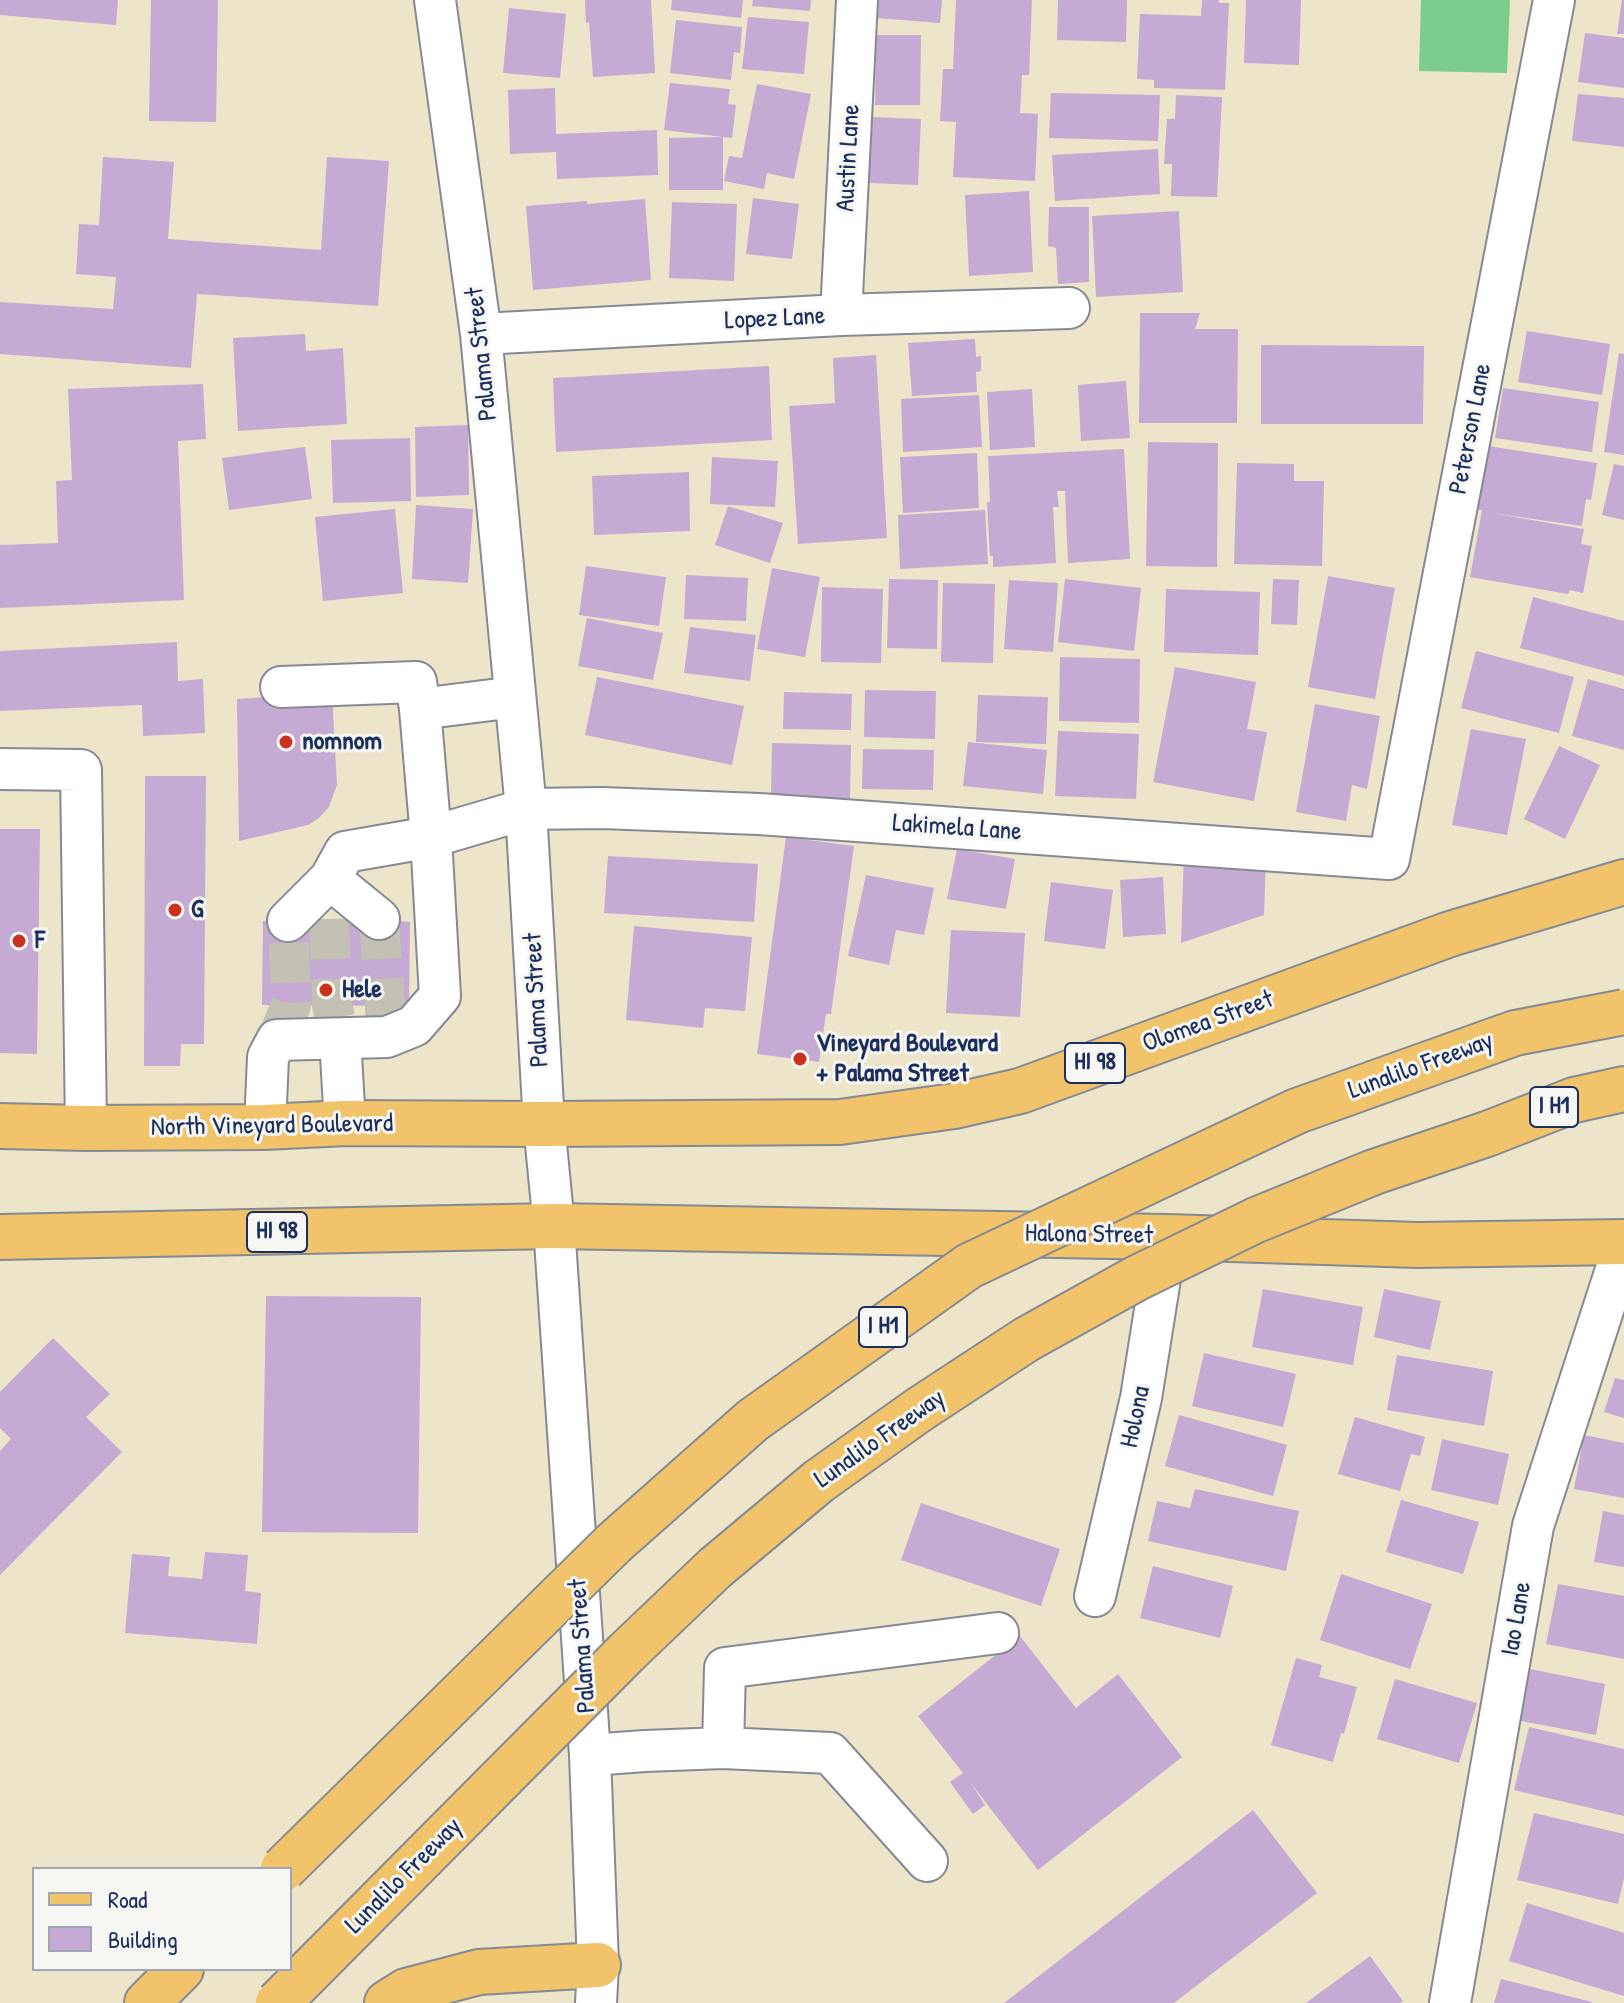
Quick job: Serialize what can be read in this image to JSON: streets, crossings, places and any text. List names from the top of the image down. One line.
{"streets":{"main road":["Olomea Street","HI 98","Lunalilo Freeway","I H1","North Vineyard Boulevard","Halona Street"],"street":["Austin Lane","Lopez Lane","Palama Street","Peterson Lane","Lakimela Lane","Holona","Iao Lane"]},"crossings":[["Austin Lane","Lopez Lane"],["Lopez Lane","Palama Street"],["Palama Street","Lakimela Lane"],["Palama Street","Olomea Street"],["Palama Street","HI 98"],["Palama Street","North Vineyard Boulevard"],["Palama Street","Halona Street"],["Peterson Lane","Lakimela Lane"],["Olomea Street","North Vineyard Boulevard"],["HI 98","Halona Street"],["Halona Street","Holona"],["Halona Street","Iao Lane"]],"places":["nomnom","G","F","Hele","Vineyard Boulevard + Palama Street"],"legend":["Road","Building"]}
